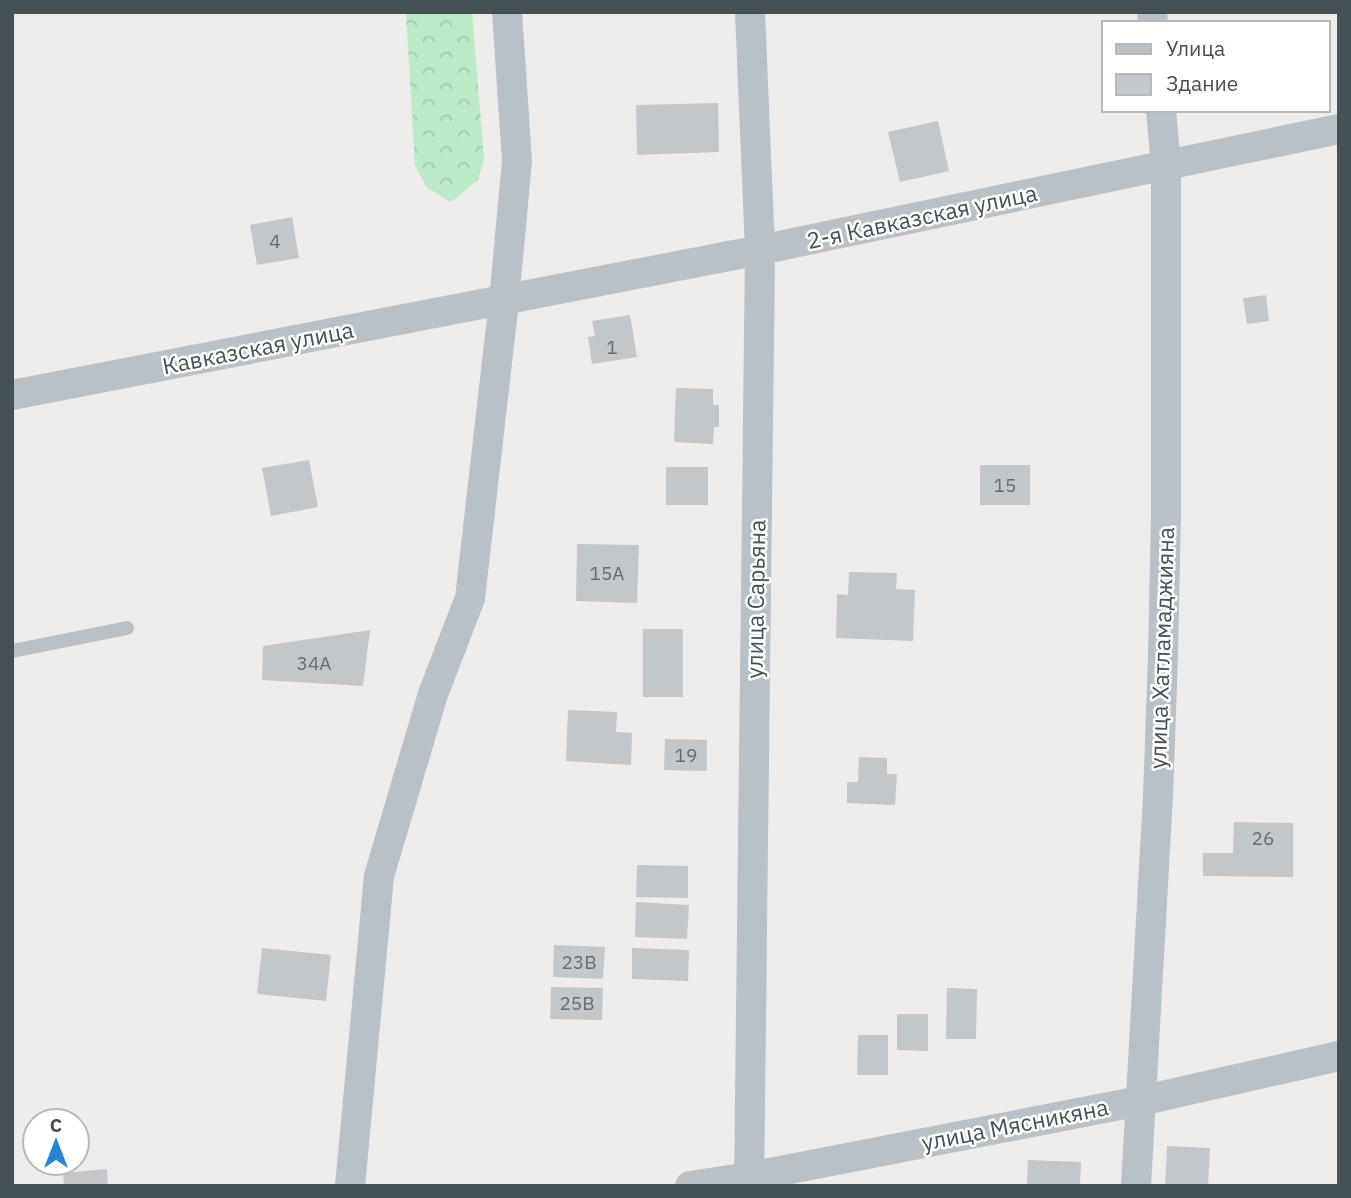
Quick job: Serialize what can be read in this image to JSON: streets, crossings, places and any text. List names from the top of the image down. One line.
{"streets":{"street":["2-я Кавказская улица","Кавказская улица","улица Сарьяна","улица Хатламаджияна","улица Мясникяна"]},"crossings":[["2-я Кавказская улица","Кавказская улица"],["2-я Кавказская улица","улица Сарьяна"],["2-я Кавказская улица","улица Хатламаджияна"],["улица Сарьяна","улица Мясникяна"],["улица Хатламаджияна","улица Мясникяна"]],"house_numbers":["4","1","15","15А","34А","19","26","23В","25В"],"legend":["Улица","Здание"],"north":"top"}
